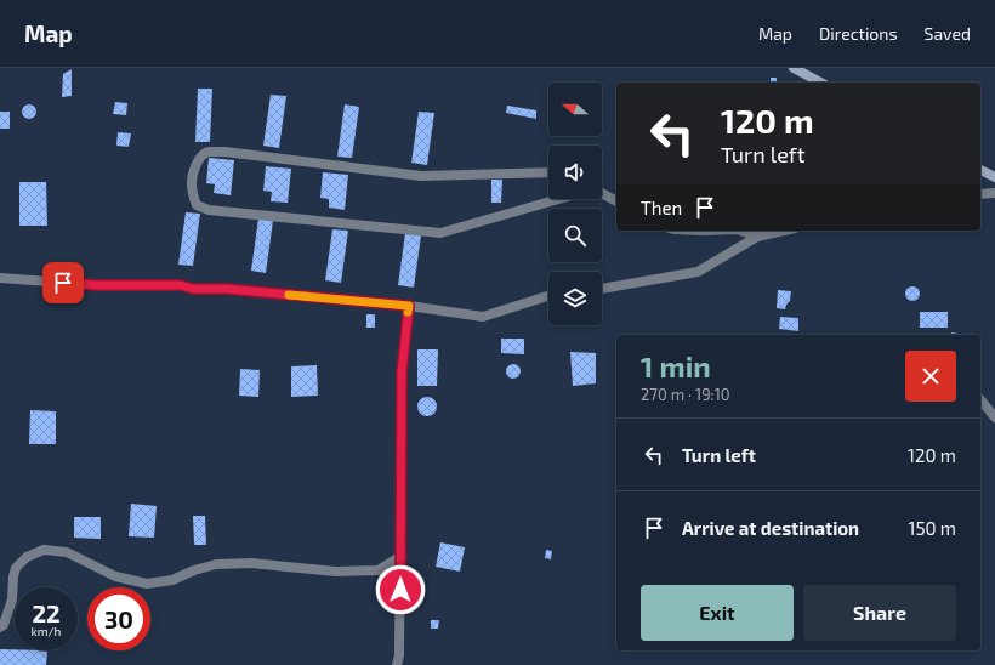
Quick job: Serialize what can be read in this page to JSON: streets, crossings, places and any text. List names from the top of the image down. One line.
{"north":"left","page":{"header":"Map","nav":["Map","Directions","Saved"],"turn":["120 m","Turn left"],"then":"Then","heading":["1 min","270 m · 19:10"],"list":[{"name":"Turn left","value":"120 m"},{"name":"Arrive at destination","value":"150 m"}],"buttons":["Exit","Share"],"speed":"22 km/h","limit":"30"}}
